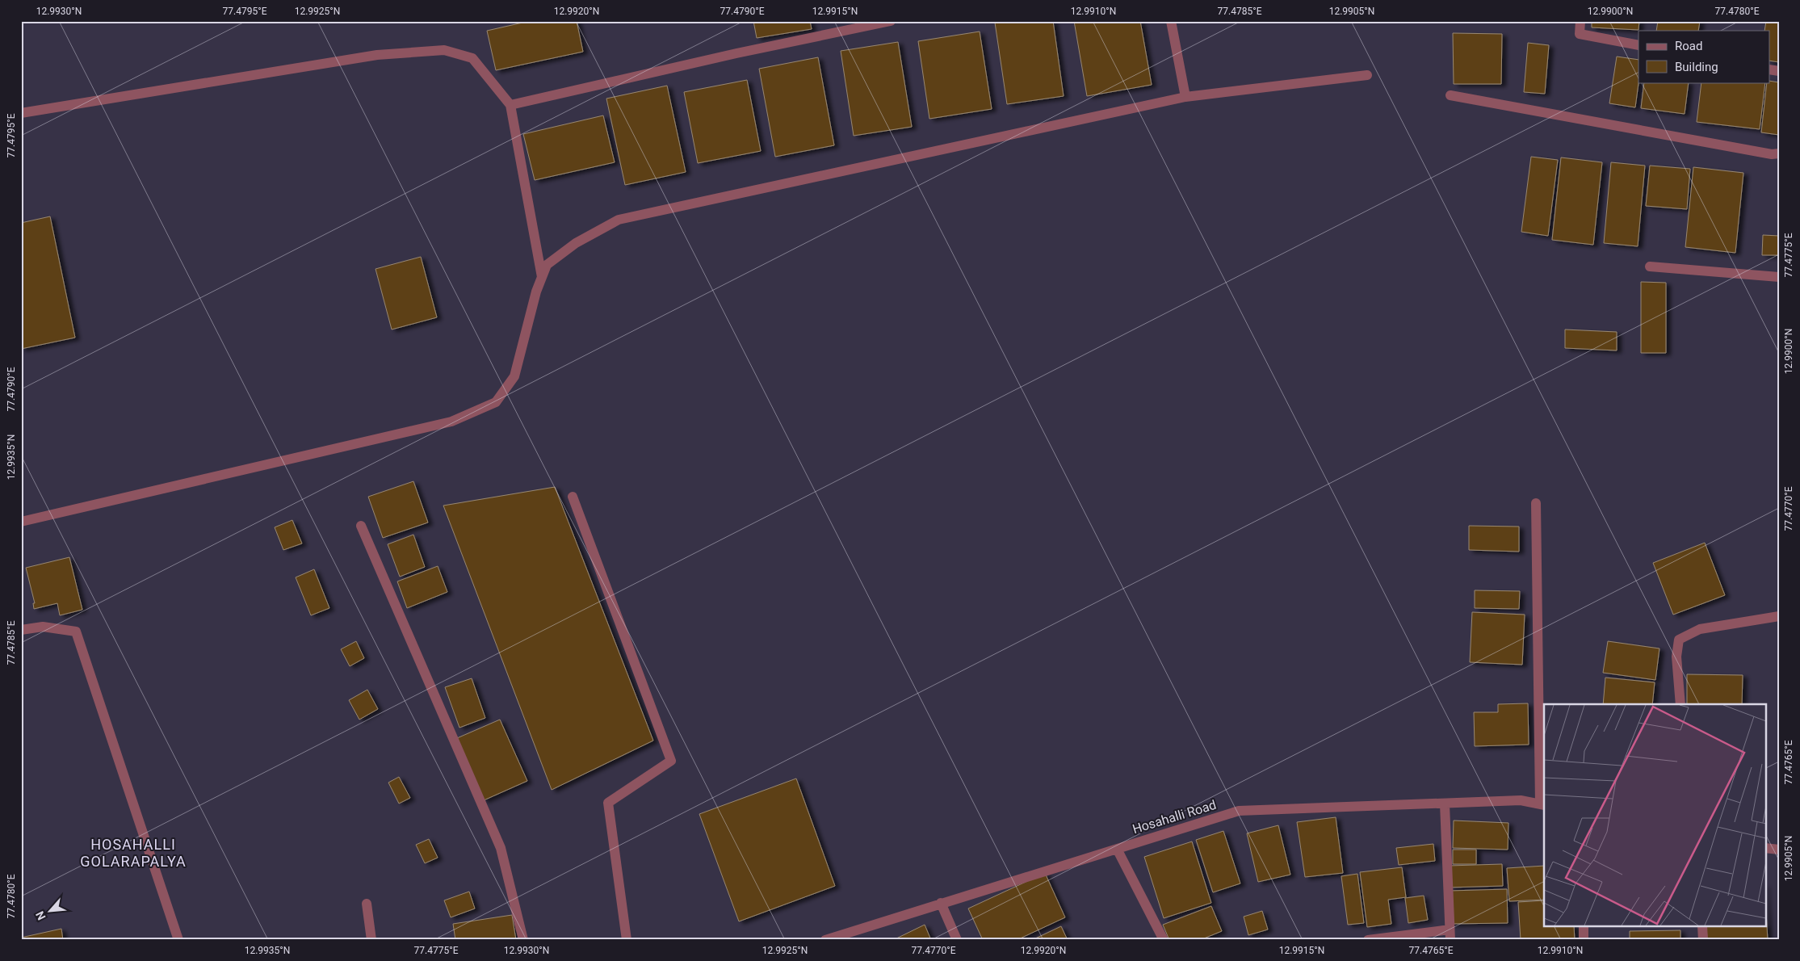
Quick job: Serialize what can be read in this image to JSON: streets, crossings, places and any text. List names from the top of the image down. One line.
{"streets":{"street":["Hosahalli Road"]},"districts":["HOSAHALLI GOLARAPALYA"],"legend":["Road","Building"],"north":"bottom left","coordinates":["12.9930°N","77.4795°E","12.9925°N","12.9920°N","77.4790°E","12.9915°N","12.9910°N","77.4785°E","12.9905°N","12.9900°N","77.4780°E","77.4775°E","12.9935°N","77.4770°E","77.4765°E"]}
